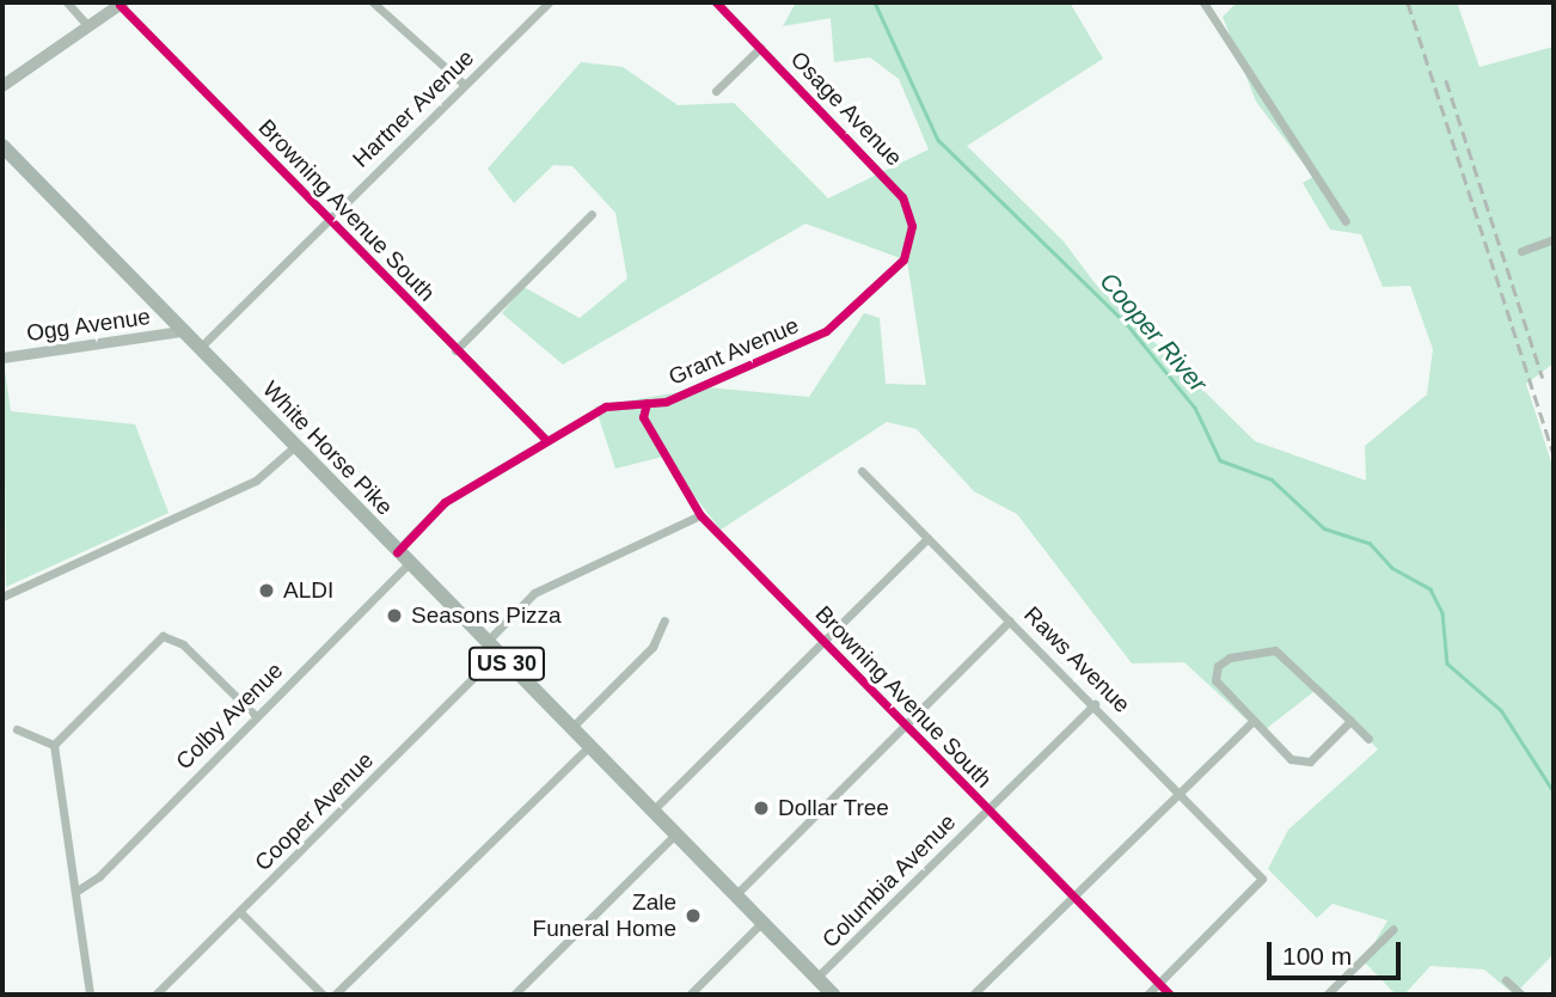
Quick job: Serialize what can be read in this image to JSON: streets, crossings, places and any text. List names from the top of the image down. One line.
{"streets":{"highway":["White Horse Pike","US 30"],"street":["Hartner Avenue","Osage Avenue","Browning Avenue South","Ogg Avenue","Grant Avenue","Raws Avenue","Colby Avenue","Cooper Avenue","Columbia Avenue"]},"crossings":[["Hartner Avenue","Browning Avenue South"],["Hartner Avenue","White Horse Pike"],["Osage Avenue","Grant Avenue"],["Browning Avenue South","Grant Avenue"],["Browning Avenue South","Raws Avenue"],["Browning Avenue South","Columbia Avenue"],["Ogg Avenue","White Horse Pike"],["Grant Avenue","White Horse Pike"],["White Horse Pike","Colby Avenue"],["White Horse Pike","Cooper Avenue"],["White Horse Pike","Columbia Avenue"],["Raws Avenue","Columbia Avenue"]],"water":["Cooper River"],"places":["ALDI","Seasons Pizza","Dollar Tree","Zale Funeral Home"],"scale_bar":"100 m"}
